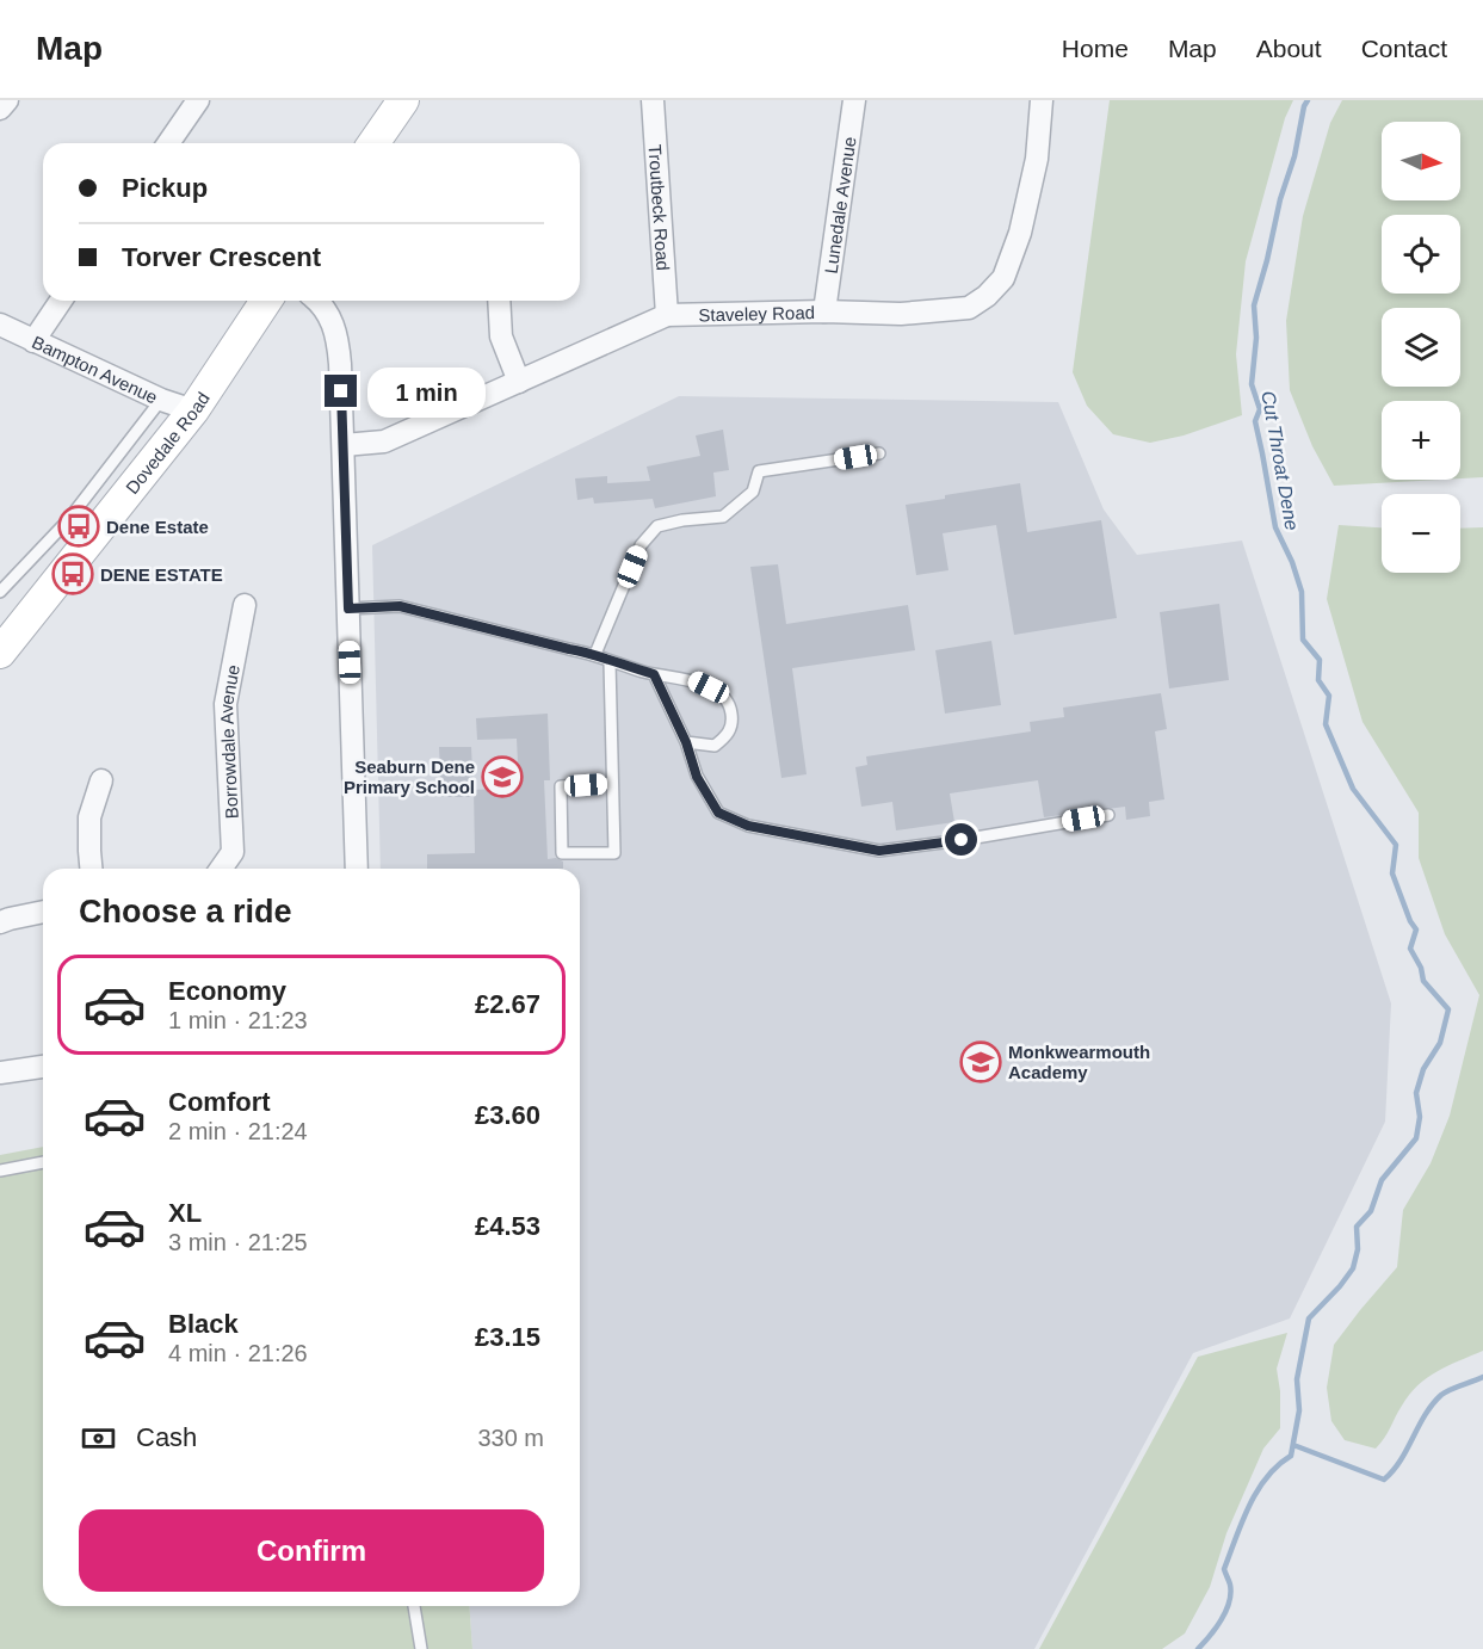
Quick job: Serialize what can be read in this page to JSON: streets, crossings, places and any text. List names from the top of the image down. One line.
{"streets":{"street":["Lunedale Avenue","Troutbeck Road","Staveley Road","Bampton Avenue","Dovedale Road","Borrowdale Avenue"]},"crossings":[["Lunedale Avenue","Staveley Road"],["Troutbeck Road","Staveley Road"],["Bampton Avenue","Dovedale Road"]],"water":["Cut Throat Dene"],"places":{"bus stop":["Dene Estate","DENE ESTATE"],"school or university":["Seaburn Dene Primary School","Monkwearmouth Academy"]},"north":"right","page":{"header":"Map","nav":["Home","Map","About","Contact"],"map_buttons":["+","−"],"banner":["Pickup","Torver Crescent"],"bubble":"1 min","heading":"Choose a ride","list":[{"name":"Economy","note":"1 min · 21:23","value":"£2.67"},{"name":"Comfort","note":"2 min · 21:24","value":"£3.60"},{"name":"XL","note":"3 min · 21:25","value":"£4.53"},{"name":"Black","note":"4 min · 21:26","value":"£3.15"}],"pay":["Cash","330 m"],"buttons":"Confirm"}}
